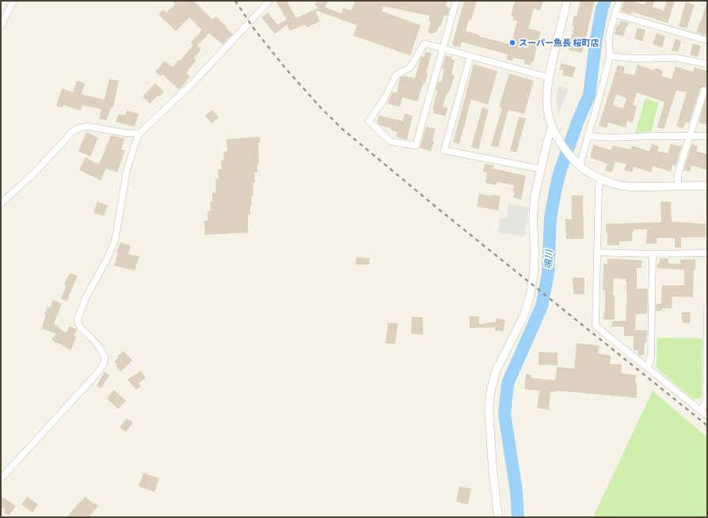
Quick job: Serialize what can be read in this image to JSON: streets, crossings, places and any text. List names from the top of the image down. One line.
{"water":["鳴川"],"places":["スーパー魚長 桜町店"]}
